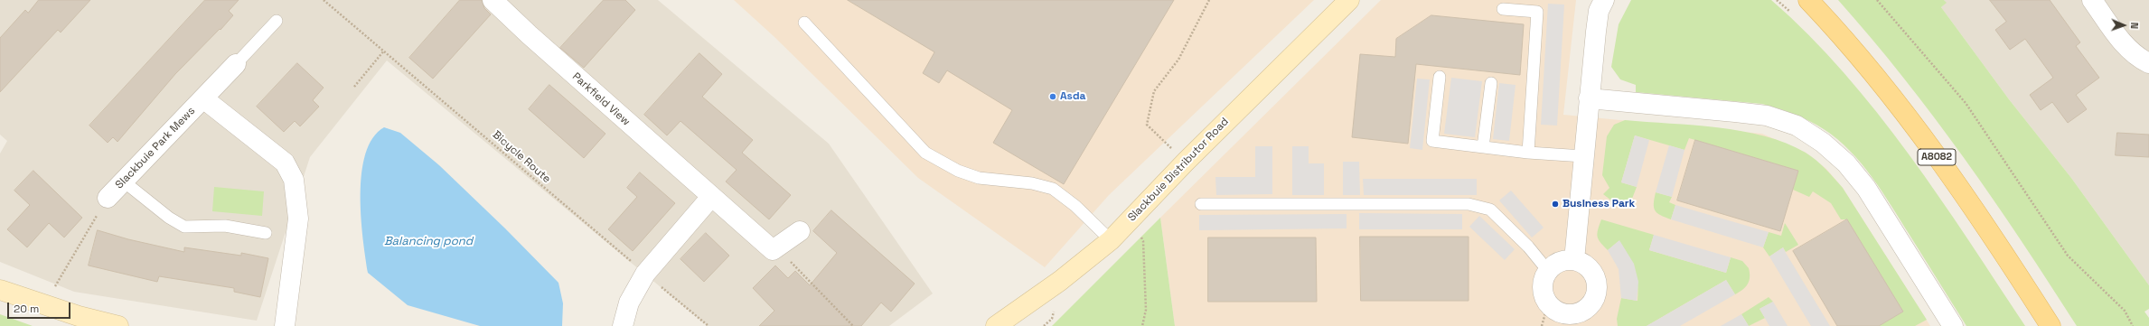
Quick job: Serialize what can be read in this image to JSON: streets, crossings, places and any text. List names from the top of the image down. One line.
{"streets":{"main road":["A8082"],"street":["Parkfield View","Slackbuie Park Mews","Slackbuie Distributor Road"],"path":["Bicycle Route"]},"water":["Balancing pond"],"places":["Asda","Business Park"],"scale_bar":"20 m","north":"right"}
